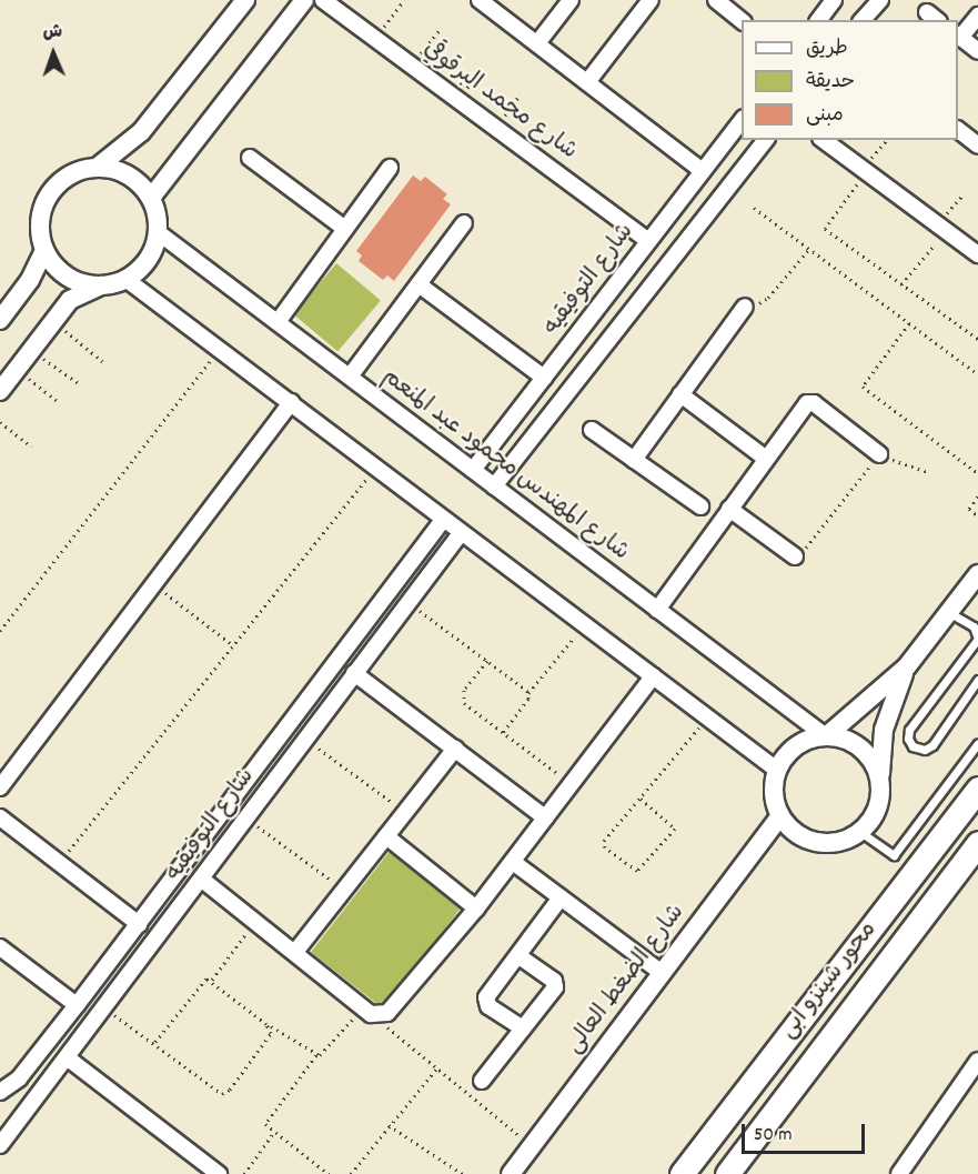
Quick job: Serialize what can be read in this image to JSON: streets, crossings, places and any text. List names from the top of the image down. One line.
{"streets":{"main road":["محور شينزو ابى"],"street":["شارع محمد البرقوقي","شارع التوفيقيه","شارع المهندس محمود عبد المنعم","شارع الضغط العالى"]},"crossings":[["شارع محمد البرقوقي","شارع التوفيقيه"],["شارع التوفيقيه","شارع المهندس محمود عبد المنعم"],["شارع المهندس محمود عبد المنعم","شارع الضغط العالى"]],"legend":["طريق","حديقة","مبنى"],"scale_bar":"50 m","north":"top"}
